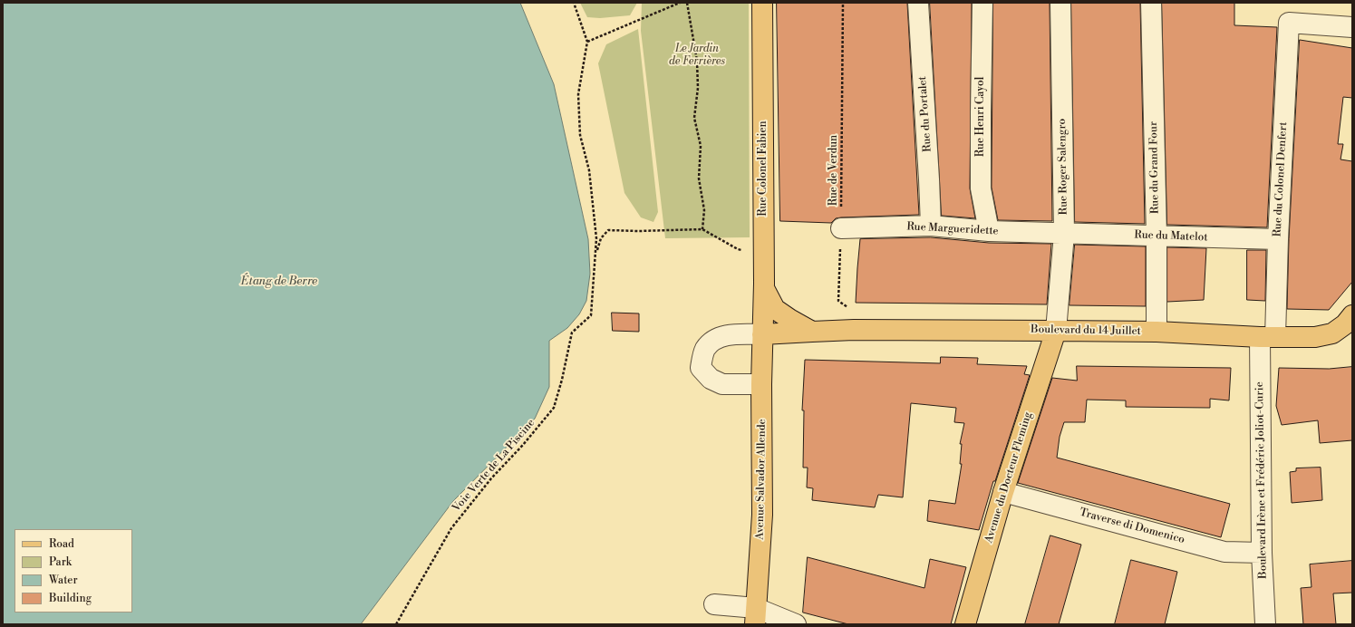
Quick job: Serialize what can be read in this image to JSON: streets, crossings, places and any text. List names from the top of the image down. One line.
{"streets":{"main road":["Rue Colonel Fabien","Boulevard du 14 Juillet","Avenue du Docteur Fleming","Avenue Salvador Allende"],"street":["Rue du Portalet","Rue Henri Cayol","Rue Roger Salengro","Rue du Grand Four","Rue du Colonel Denfert","Rue Margueridette","Rue du Matelot","Boulevard Irène et Frédéric Joliot-Curie","Traverse di Domenico"],"path":["Rue de Verdun","Voie Verte de La Piscine"]},"crossings":[["Rue du Portalet","Rue Margueridette"],["Rue Henri Cayol","Rue Margueridette"],["Rue Roger Salengro","Rue Margueridette"],["Rue Roger Salengro","Rue du Matelot"],["Rue Roger Salengro","Boulevard du 14 Juillet"],["Rue Roger Salengro","Avenue du Docteur Fleming"],["Rue du Grand Four","Rue du Matelot"],["Rue du Grand Four","Boulevard du 14 Juillet"],["Rue Colonel Fabien","Boulevard du 14 Juillet"],["Rue Colonel Fabien","Avenue Salvador Allende"],["Rue de Verdun","Rue Margueridette"],["Rue de Verdun","Boulevard du 14 Juillet"],["Rue du Colonel Denfert","Rue du Matelot"],["Rue du Colonel Denfert","Boulevard du 14 Juillet"],["Rue du Colonel Denfert","Boulevard Irène et Frédéric Joliot-Curie"],["Rue Margueridette","Rue du Matelot"],["Boulevard du 14 Juillet","Avenue du Docteur Fleming"],["Boulevard du 14 Juillet","Avenue Salvador Allende"],["Boulevard du 14 Juillet","Boulevard Irène et Frédéric Joliot-Curie"],["Avenue du Docteur Fleming","Traverse di Domenico"],["Boulevard Irène et Frédéric Joliot-Curie","Traverse di Domenico"]],"water":["Étang de Berre"],"parks":["Le Jardin de Ferrières"],"legend":["Road","Park","Water","Building"]}
